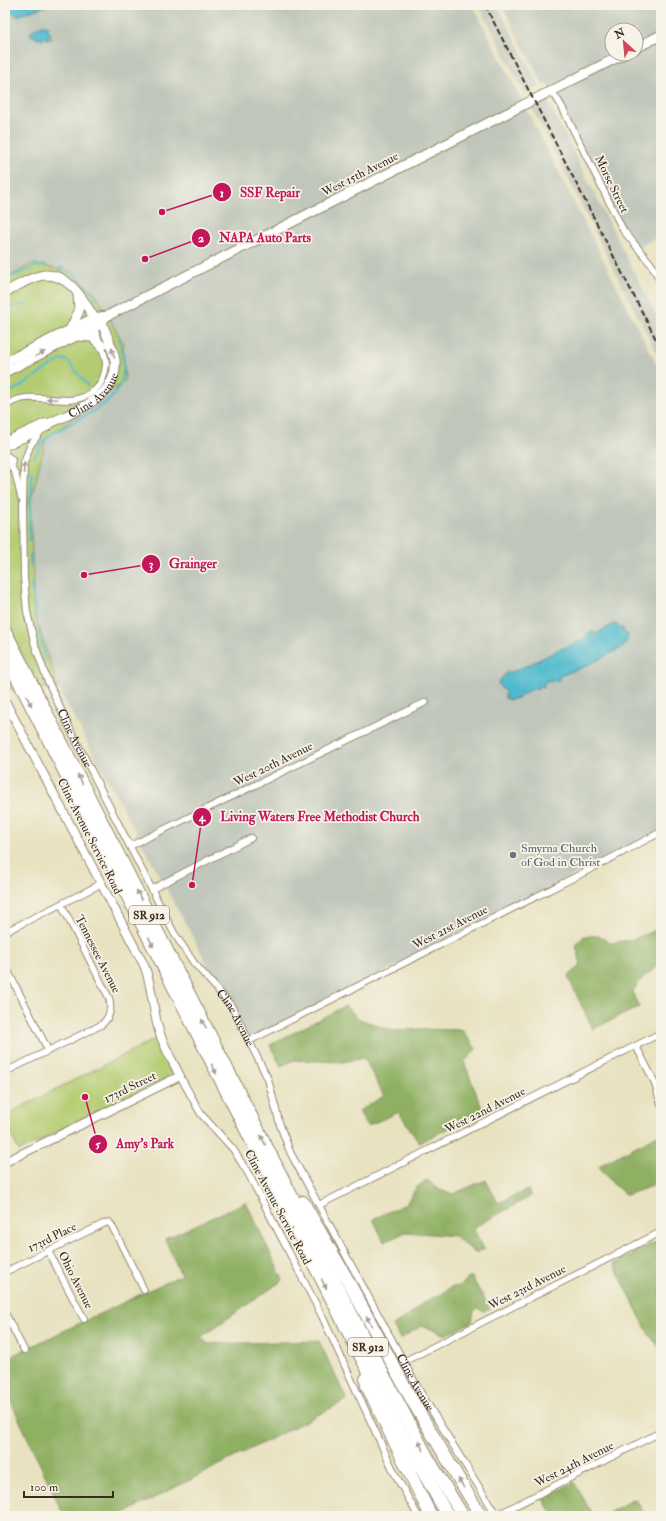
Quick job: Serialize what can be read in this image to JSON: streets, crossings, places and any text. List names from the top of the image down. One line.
{"streets":{"highway":["Cline Avenue","SR 912"],"main road":["West 15th Avenue"],"street":["Morse Street","West 20th Avenue","Cline Avenue Service Road","West 21st Avenue","Tennessee Avenue","173rd Street","West 22nd Avenue","173rd Place","Ohio Avenue","West 23rd Avenue","West 24th Avenue"]},"crossings":[["West 15th Avenue","Morse Street"],["West 15th Avenue","Cline Avenue"],["Cline Avenue","West 20th Avenue"],["Cline Avenue","West 21st Avenue"],["Cline Avenue","West 22nd Avenue"],["Cline Avenue","West 23rd Avenue"],["Cline Avenue","West 24th Avenue"],["Cline Avenue Service Road","173rd Street"],["173rd Place","Ohio Avenue"]],"places":["SSF Repair","NAPA Auto Parts","Grainger","Smyrna Church of God in Christ","Living Waters Free Methodist Church","Amy's Park"],"scale_bar":"100 m","north":"top left"}
